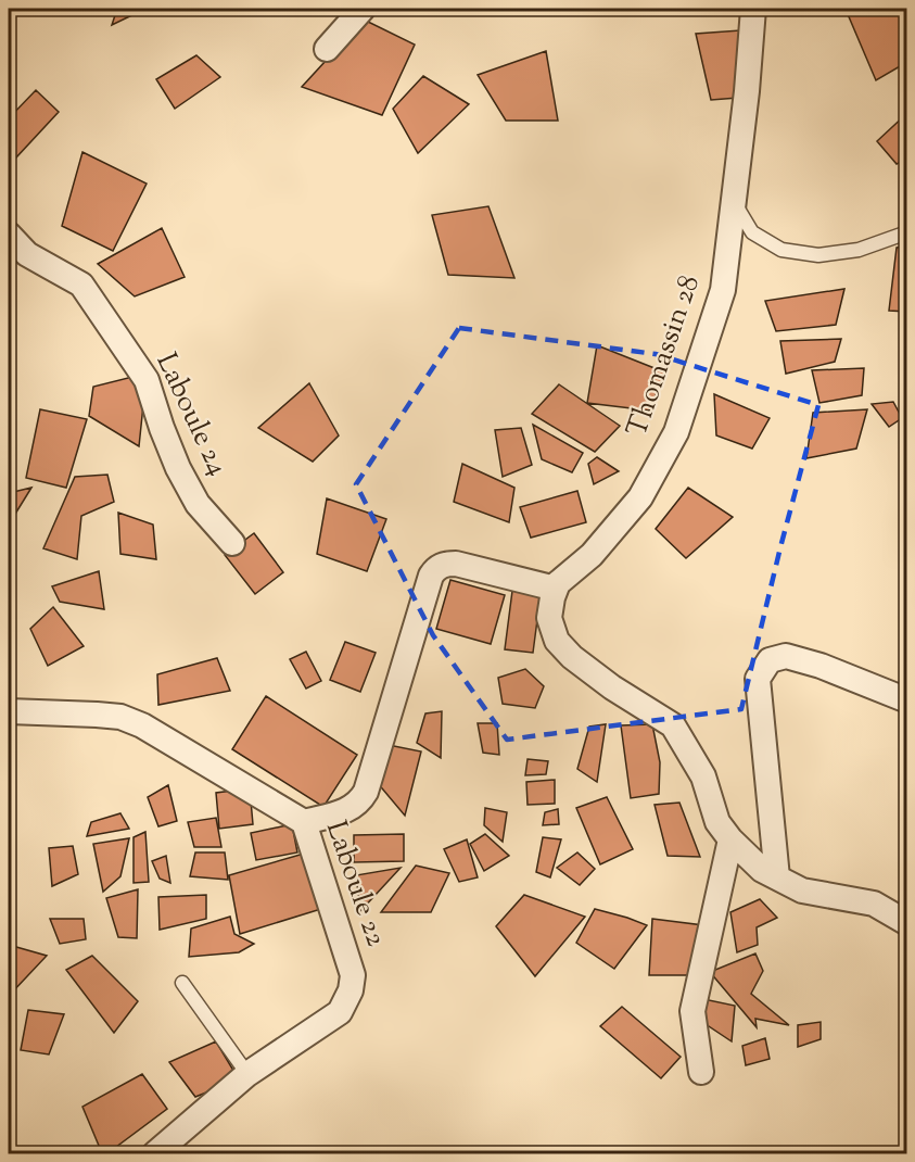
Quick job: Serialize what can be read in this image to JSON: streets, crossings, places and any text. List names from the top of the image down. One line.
{"streets":{"street":["Thomassin 28","Laboule 24","Laboule 22"]}}
